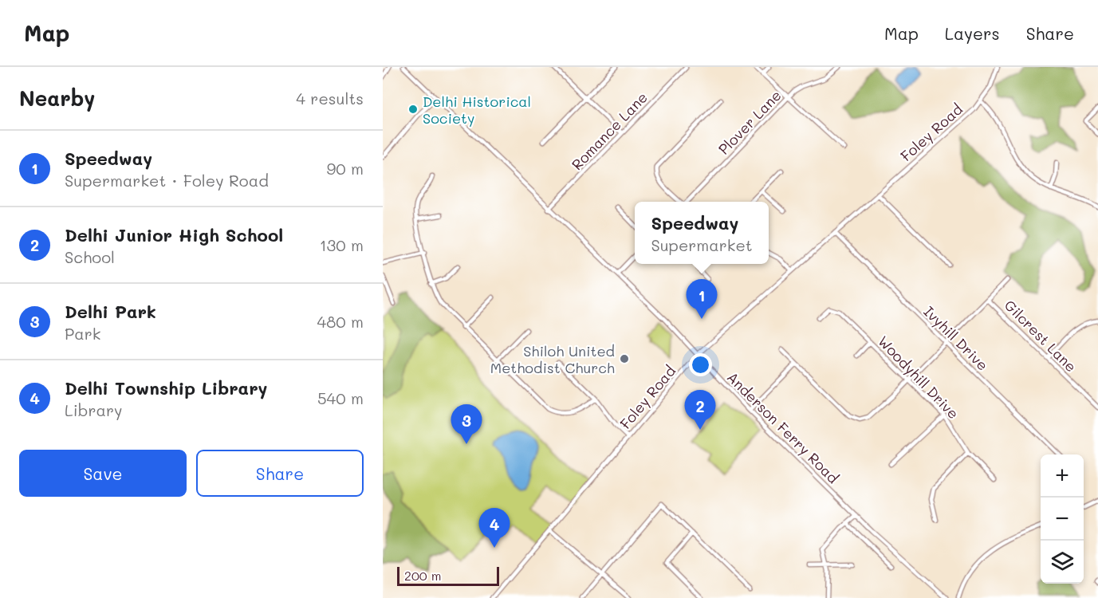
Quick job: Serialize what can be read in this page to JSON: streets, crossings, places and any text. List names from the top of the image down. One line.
{"streets":{"street":["Plover Lane","Romance Lane","Foley Road","Gilcrest Lane","Ivyhill Drive","Woodyhill Drive","Anderson Ferry Road"]},"crossings":[["Romance Lane","Anderson Ferry Road"],["Foley Road","Ivyhill Drive"],["Foley Road","Anderson Ferry Road"]],"places":["Delhi Historical Society","Shiloh United Methodist Church"],"scale_bar":"200 m","page":{"header":"Map","nav":["Map","Layers","Share"],"heading":["Nearby","4 results"],"list":[{"mark":"1","name":"Speedway","note":"Supermarket · Foley Road","value":"90 m"},{"mark":"2","name":"Delhi Junior High School","note":"School","value":"130 m"},{"mark":"3","name":"Delhi Park","note":"Park","value":"480 m"},{"mark":"4","name":"Delhi Township Library","note":"Library","value":"540 m"}],"popup":["Speedway","Supermarket"],"pins":["1","2","3","4"],"buttons":["Save","Share"],"map_buttons":["+","−"],"scale":"200 m"}}
